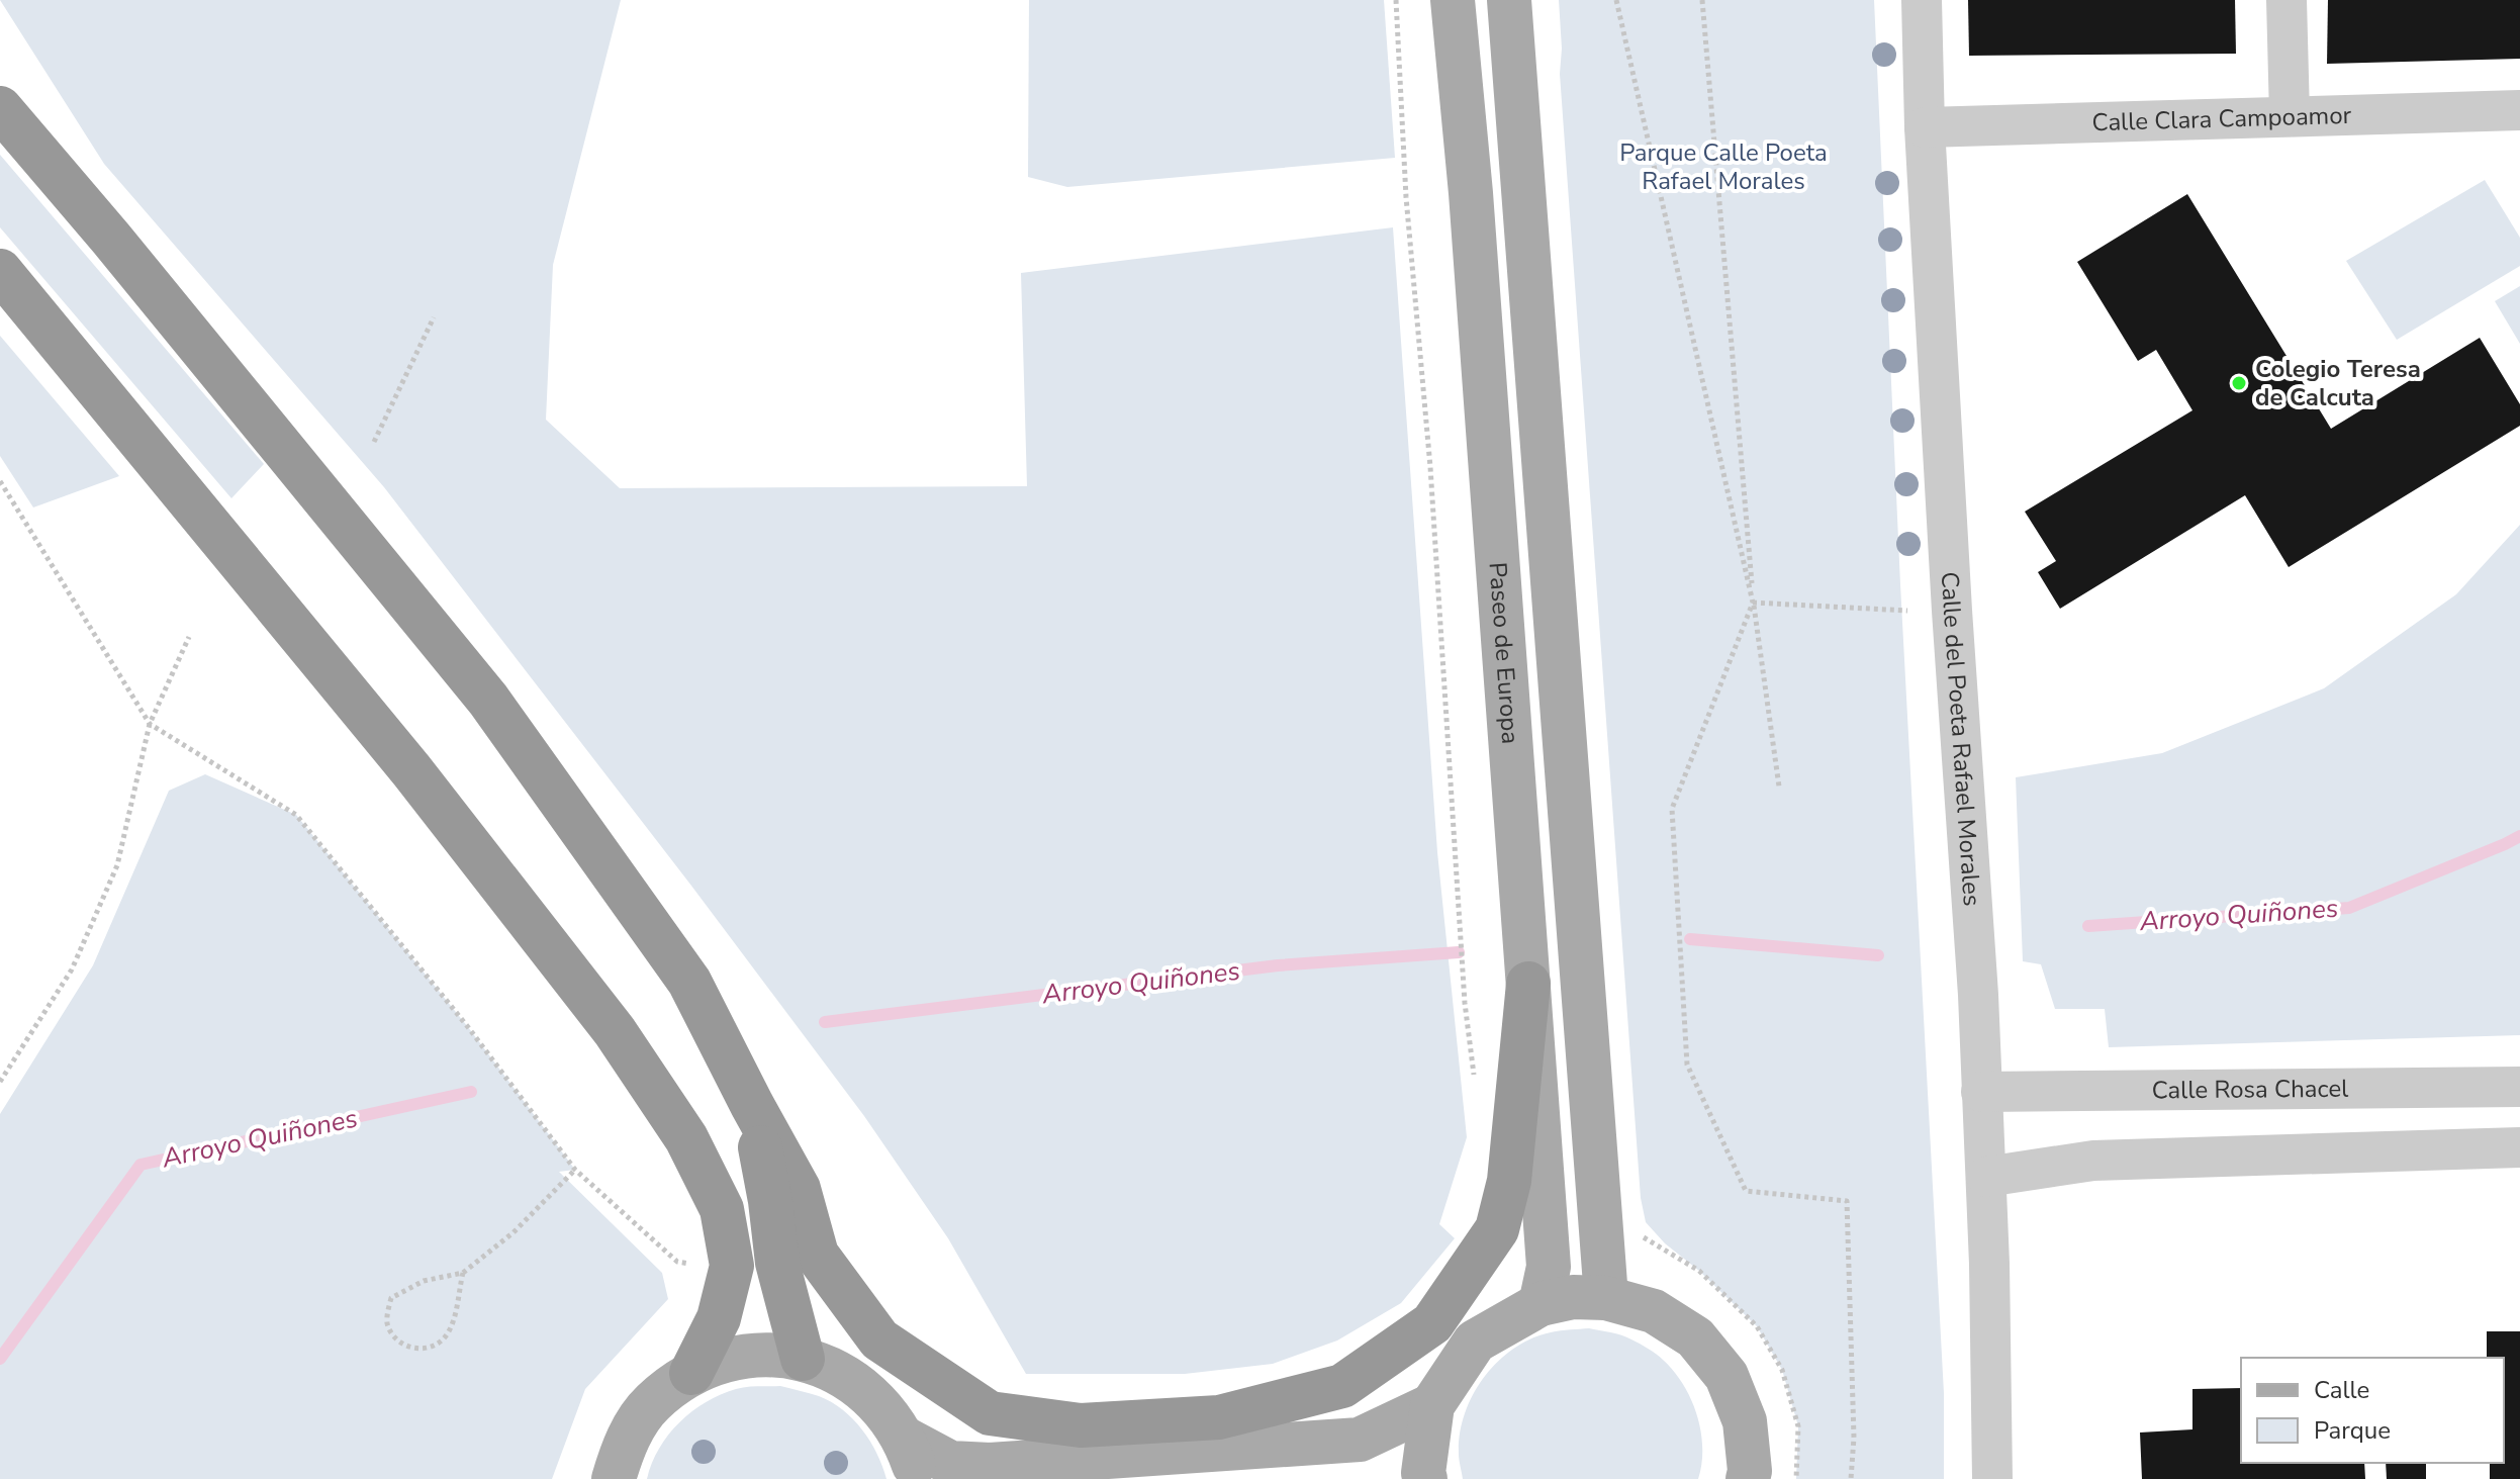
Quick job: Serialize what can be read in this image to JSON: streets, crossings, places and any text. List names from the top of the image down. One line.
{"streets":{"main road":["Paseo de Europa"],"street":["Calle Clara Campoamor","Calle del Poeta Rafael Morales","Calle Rosa Chacel"]},"crossings":[["Calle Clara Campoamor","Calle del Poeta Rafael Morales"],["Calle del Poeta Rafael Morales","Calle Rosa Chacel"]],"water":["Arroyo Quiñones"],"parks":["Parque Calle Poeta Rafael Morales"],"places":["Colegio Teresa de Calcuta"],"legend":["Calle","Parque"]}
